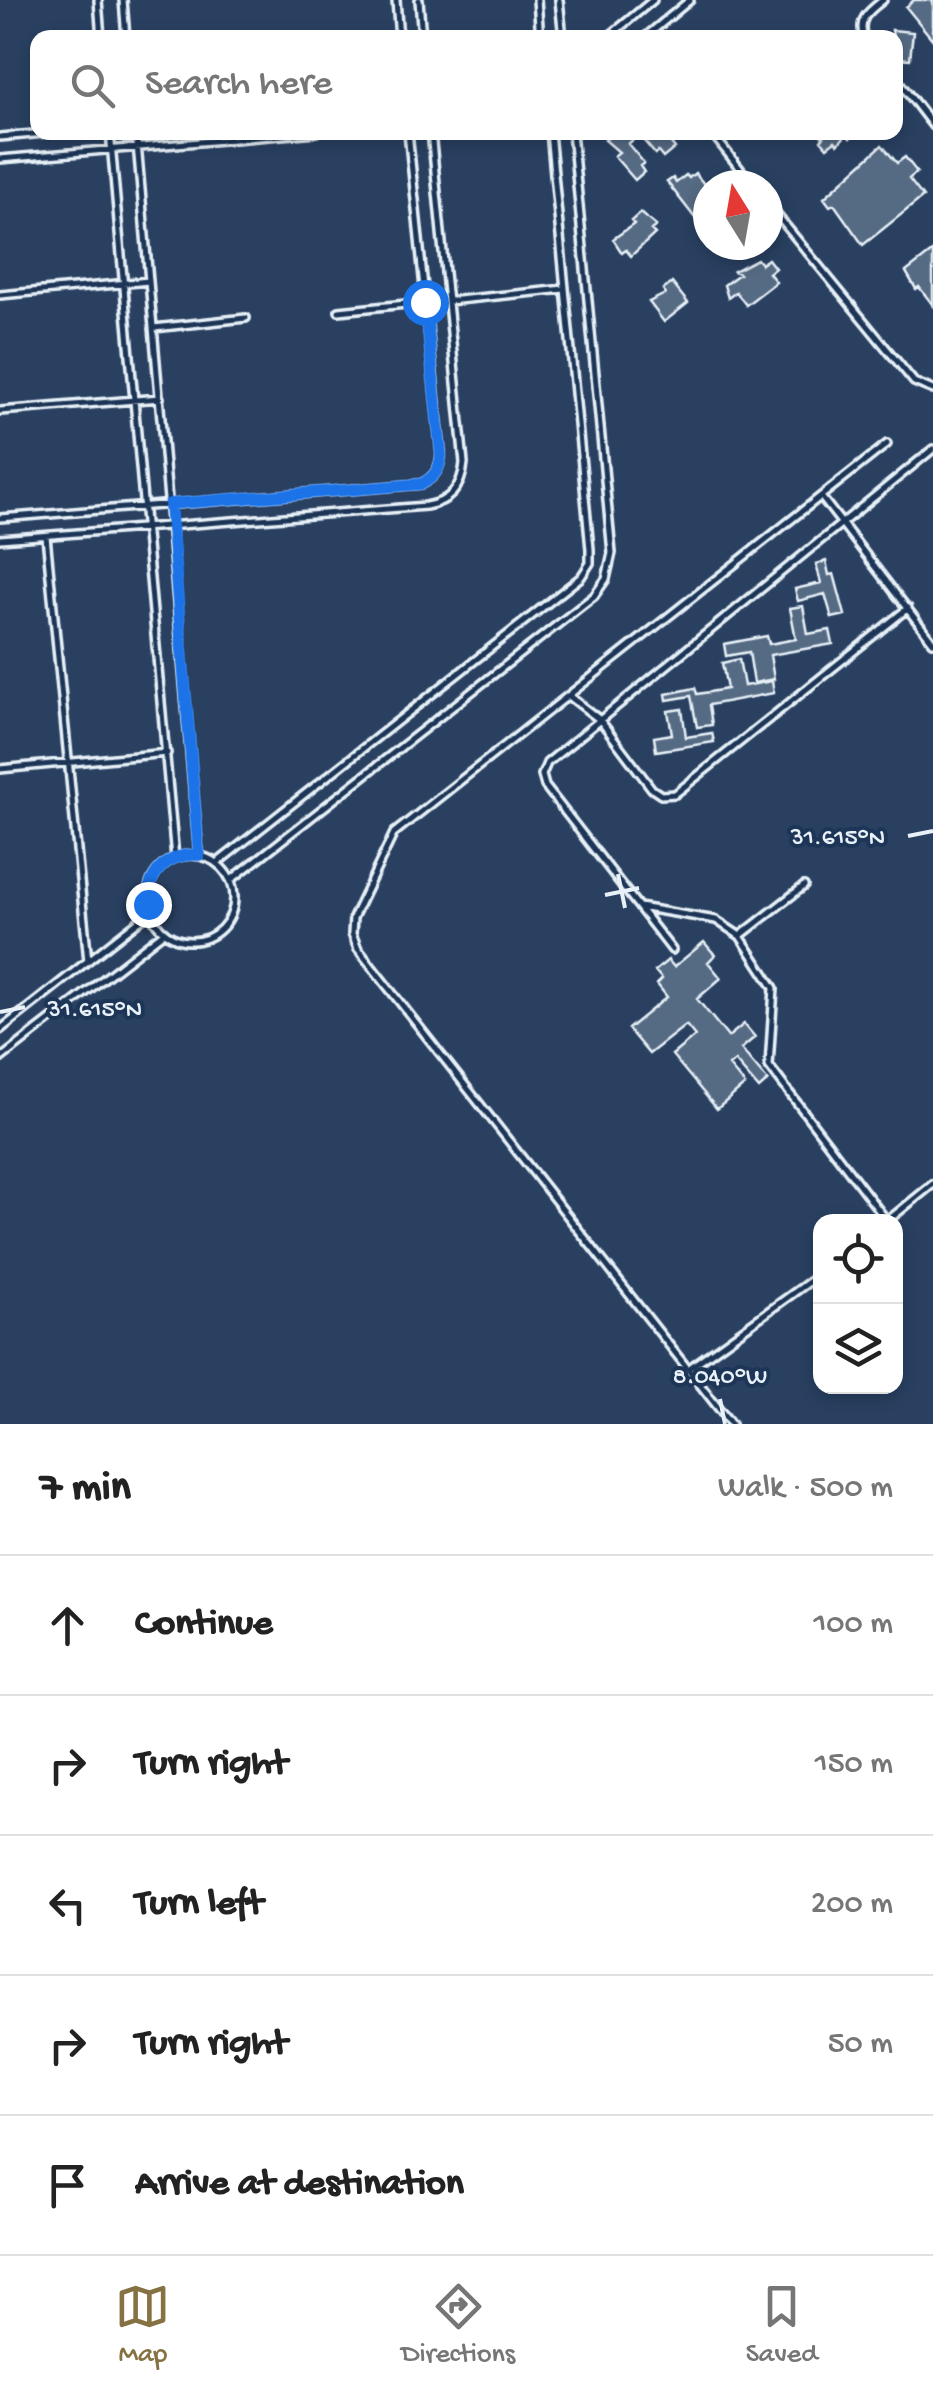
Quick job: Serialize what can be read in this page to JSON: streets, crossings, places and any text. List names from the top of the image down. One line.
{"north":"top","page":{"search":"Search here","heading":["7 min","Walk · 500 m"],"list":[["Continue","100 m"],["Turn right","150 m"],["Turn left","200 m"],["Turn right","50 m"],"Arrive at destination"],"nav":["Map","Directions","Saved"]},"coordinates":["31.615°N","8.040°W"]}
